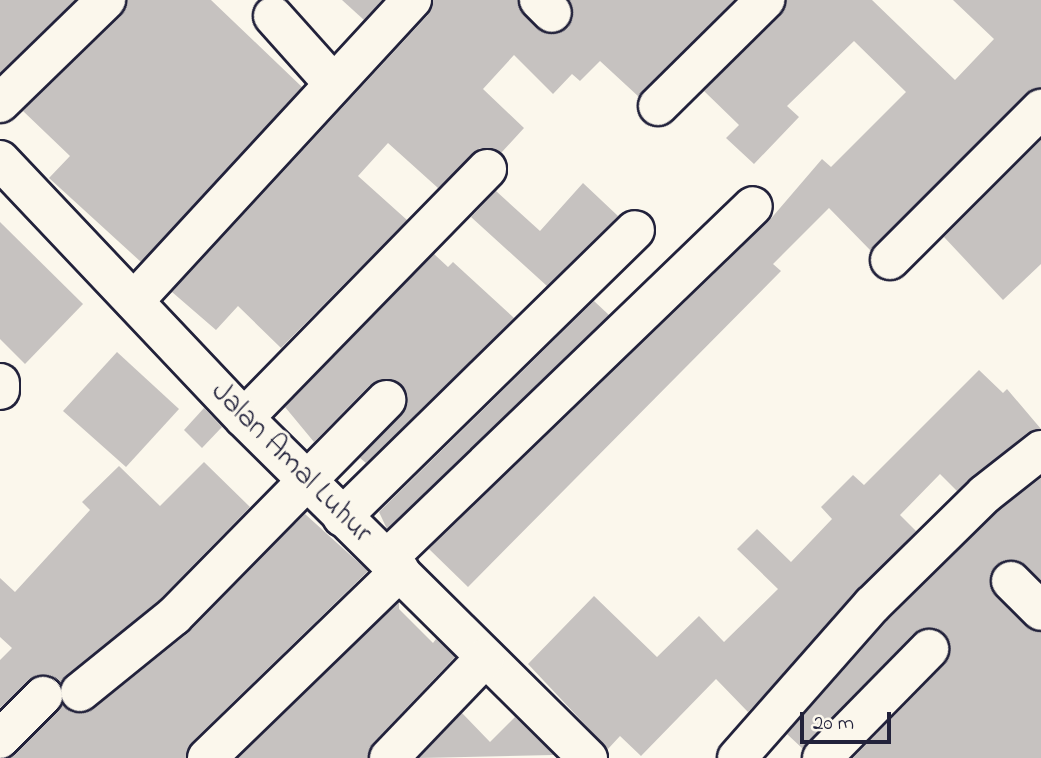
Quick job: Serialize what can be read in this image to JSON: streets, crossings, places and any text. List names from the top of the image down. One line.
{"streets":{"street":["Jalan Amal Luhur"]},"scale_bar":"20 m"}
